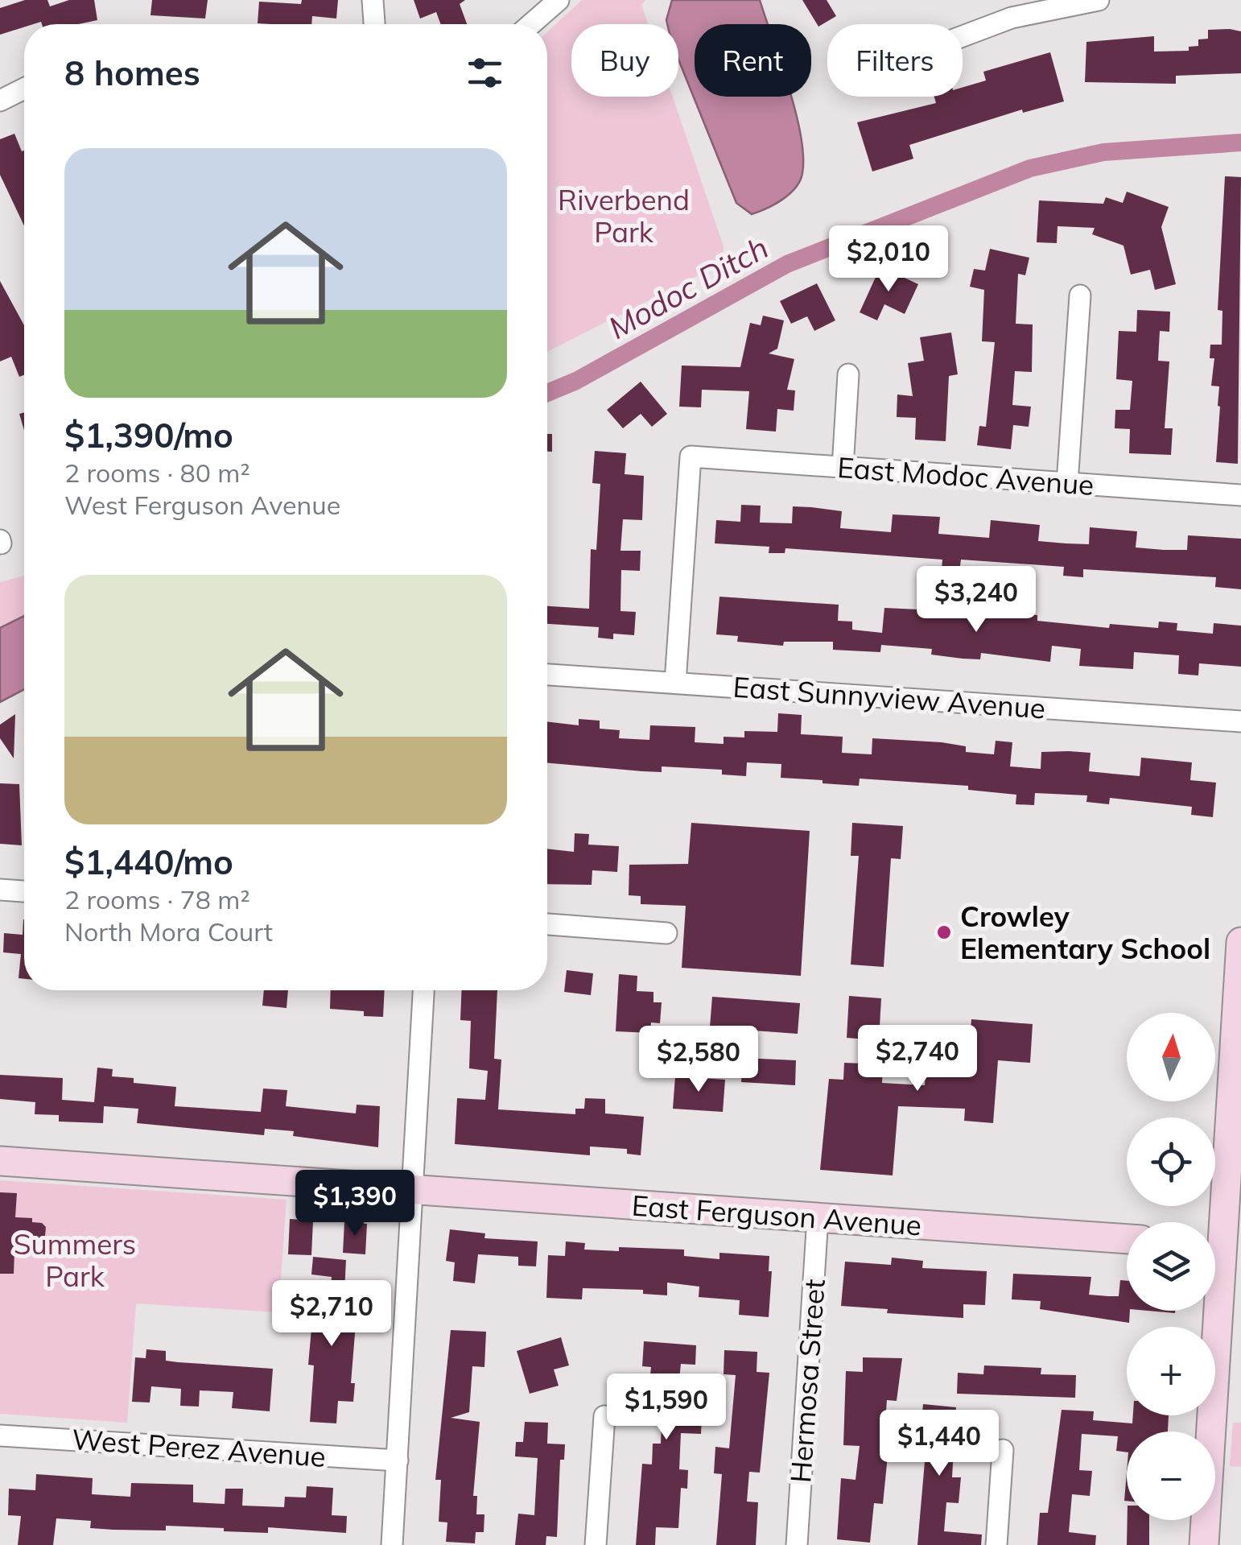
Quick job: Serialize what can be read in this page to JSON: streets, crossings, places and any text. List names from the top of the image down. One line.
{"streets":{"street":["East Modoc Avenue","East Sunnyview Avenue","East Ferguson Avenue","Hermosa Street","West Perez Avenue"]},"crossings":[["East Modoc Avenue","East Sunnyview Avenue"],["East Ferguson Avenue","Hermosa Street"]],"water":["Modoc Ditch"],"parks":["Riverbend Park","Summers Park"],"places":["Crowley Elementary School"],"north":"top","page":{"chip":["Buy","Rent","Filters"],"heading":"8 homes","list":[{"name":"$1,390/mo","note":"2 rooms · 80 m² · West Ferguson Avenue"},{"name":"$1,440/mo","note":"2 rooms · 78 m² · North Mora Court"}],"price":["$2,010","$3,240","$2,740","$2,580","$1,390","$2,710","$1,590","$1,440"],"map_buttons":["+","−"]}}
